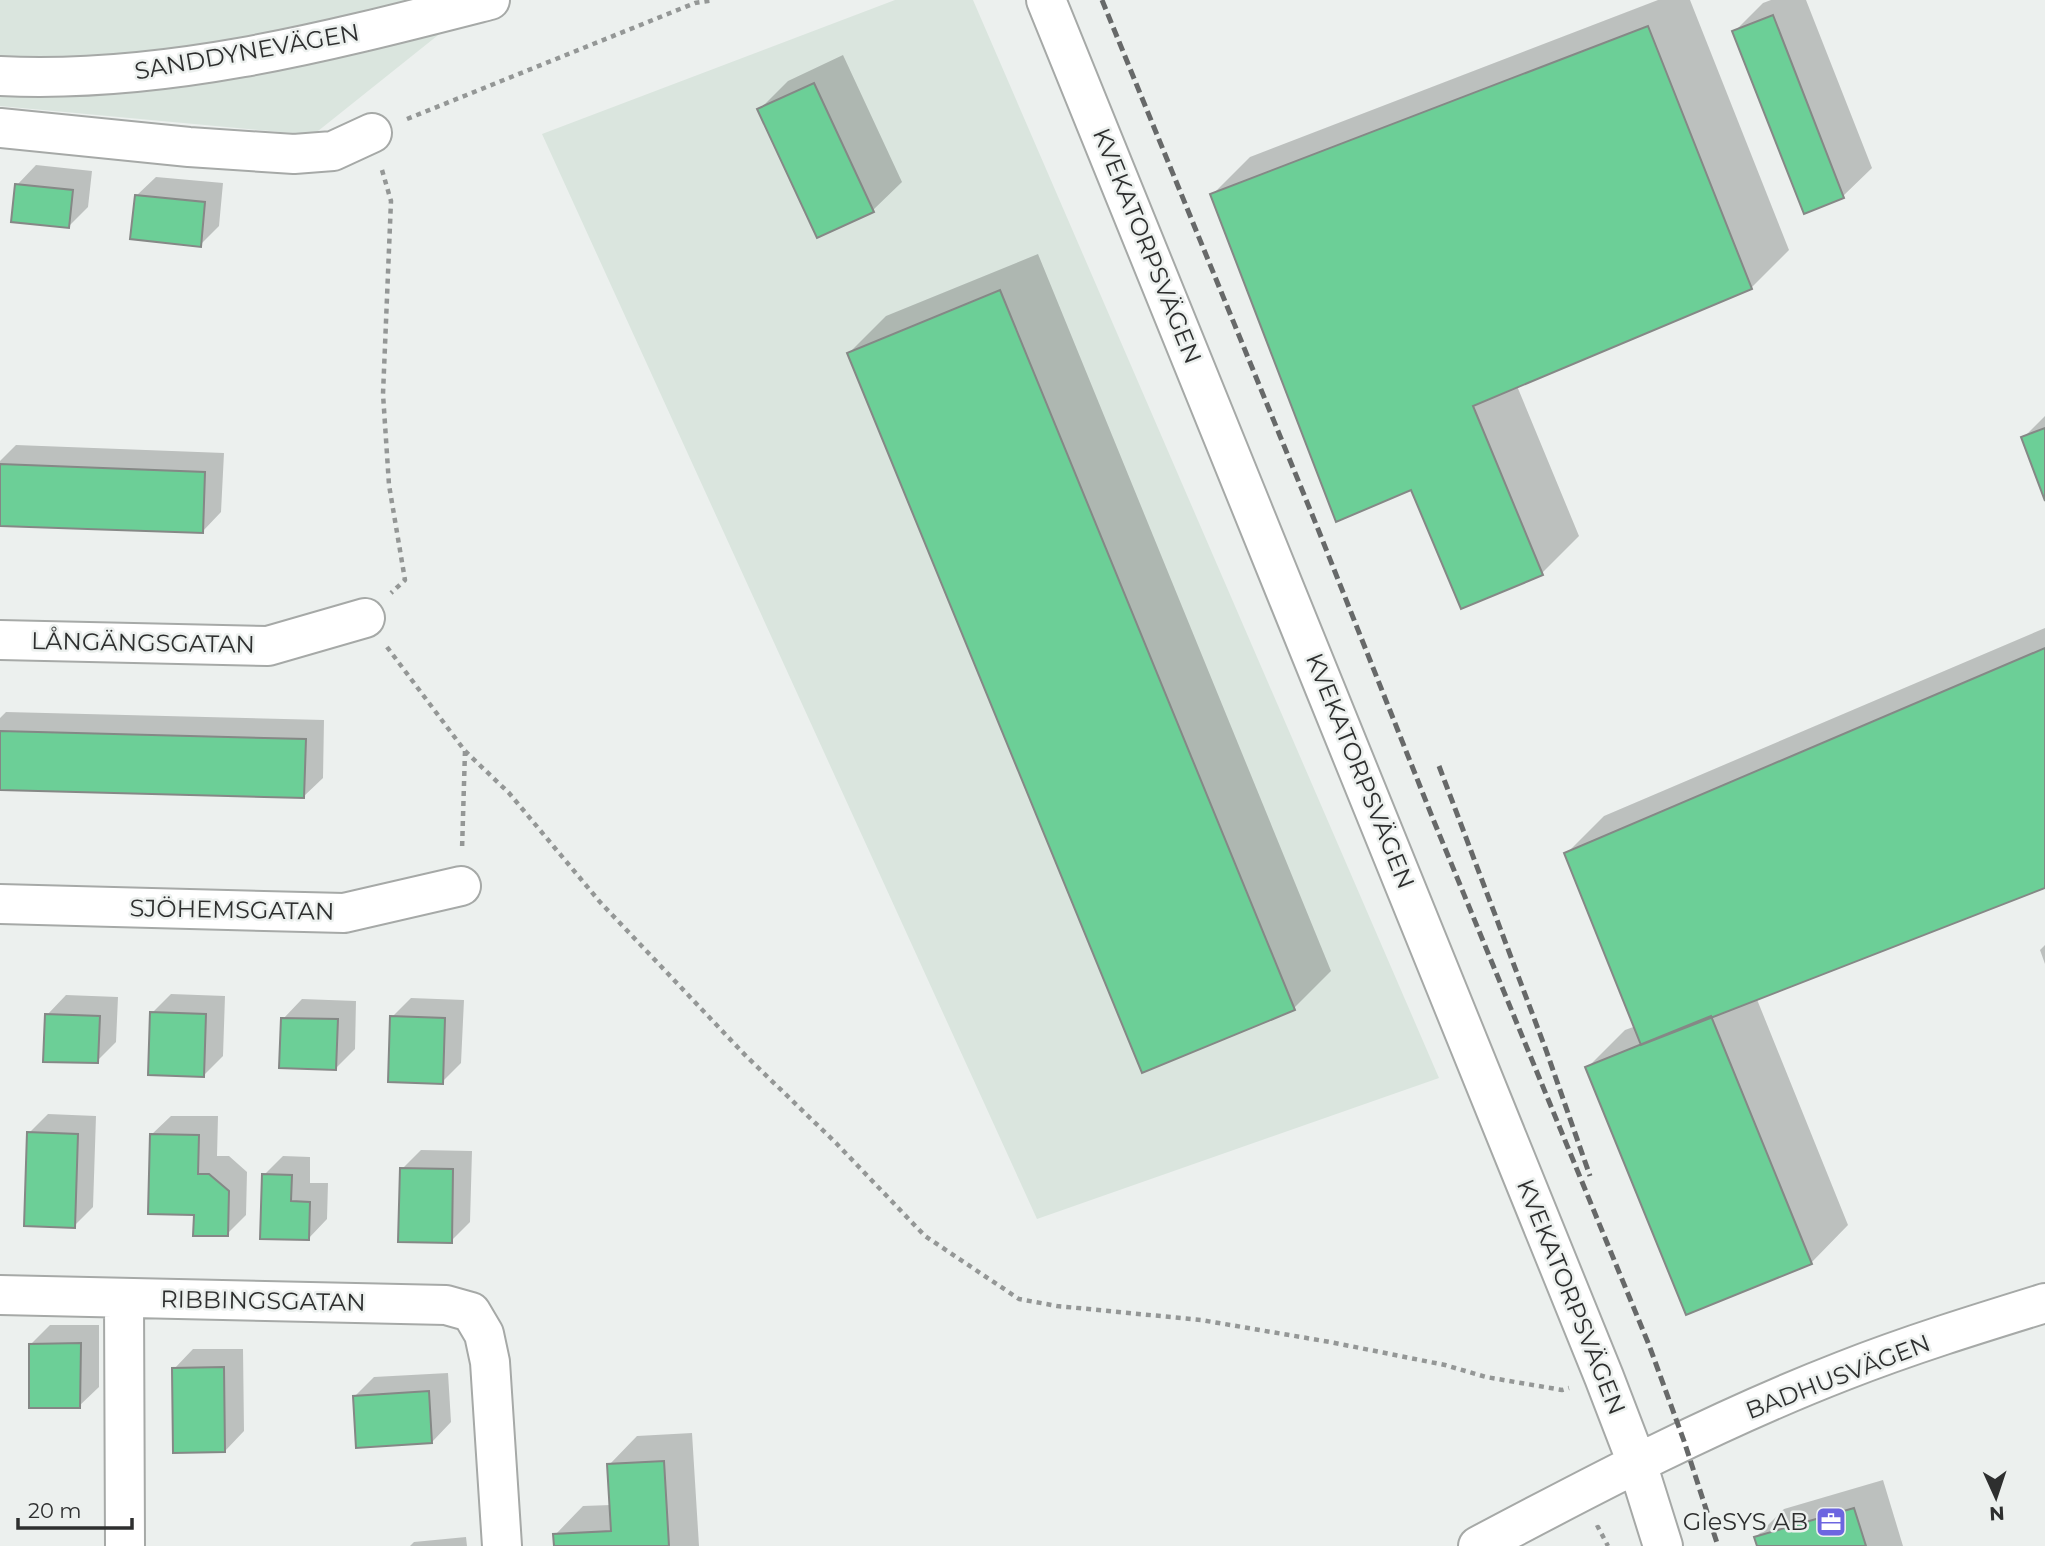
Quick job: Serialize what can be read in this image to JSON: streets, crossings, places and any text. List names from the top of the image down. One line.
{"streets":{"street":["SANDDYNEVÄGEN","KVEKATORPSVÄGEN","LÅNGÄNGSGATAN","SJÖHEMSGATAN","RIBBINGSGATAN","BADHUSVÄGEN"]},"crossings":[["KVEKATORPSVÄGEN","BADHUSVÄGEN"]],"places":{"office":["GleSYS AB"]},"scale_bar":"20 m","north":"bottom"}
